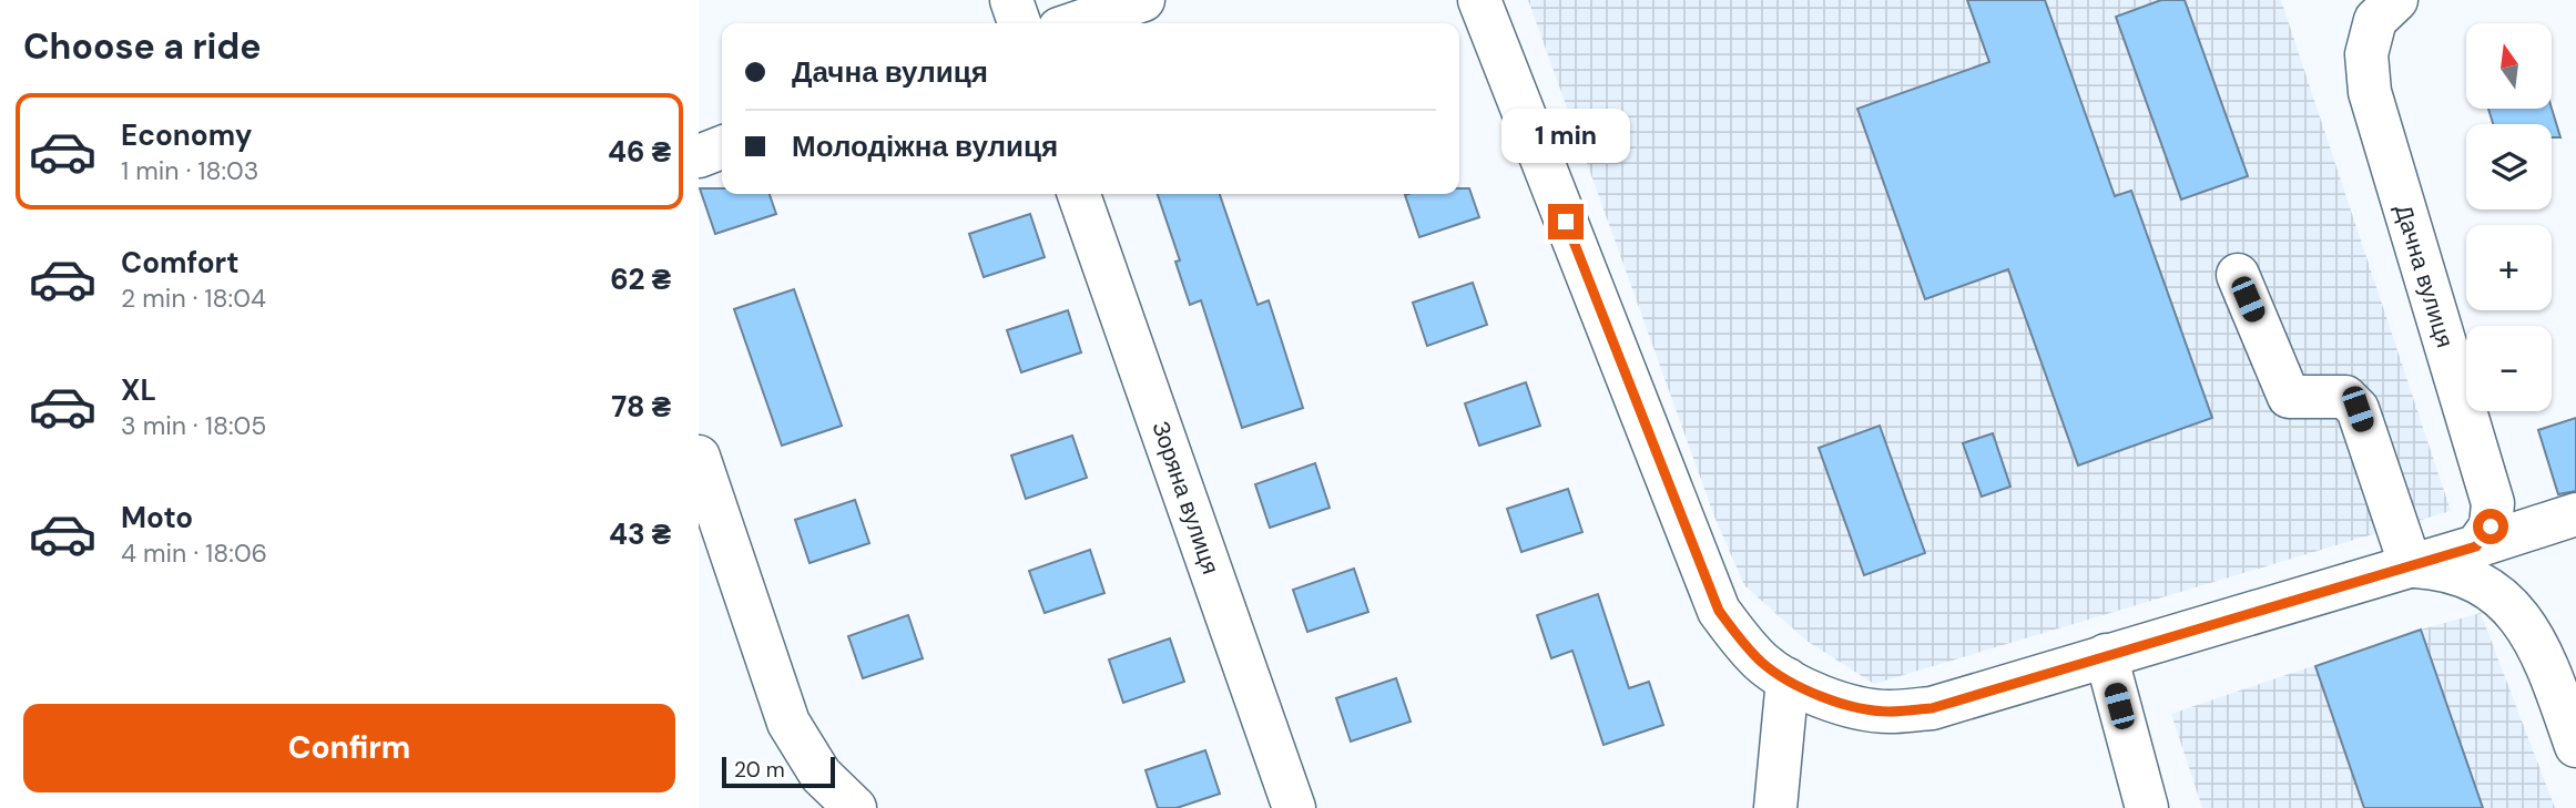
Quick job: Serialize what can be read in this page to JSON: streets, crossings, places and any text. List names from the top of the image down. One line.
{"streets":{"street":["Дачна вулиця","Зоряна вулиця"]},"scale_bar":"20 m","north":"top","page":{"heading":"Choose a ride","map_buttons":["+","−"],"banner":["Дачна вулиця","Молодіжна вулиця"],"list":[{"name":"Economy","note":"1 min · 18:03","value":"46 ₴"},{"name":"Comfort","note":"2 min · 18:04","value":"62 ₴"},{"name":"XL","note":"3 min · 18:05","value":"78 ₴"},{"name":"Moto","note":"4 min · 18:06","value":"43 ₴"}],"bubble":"1 min","buttons":"Confirm","scale":"20 m"}}
